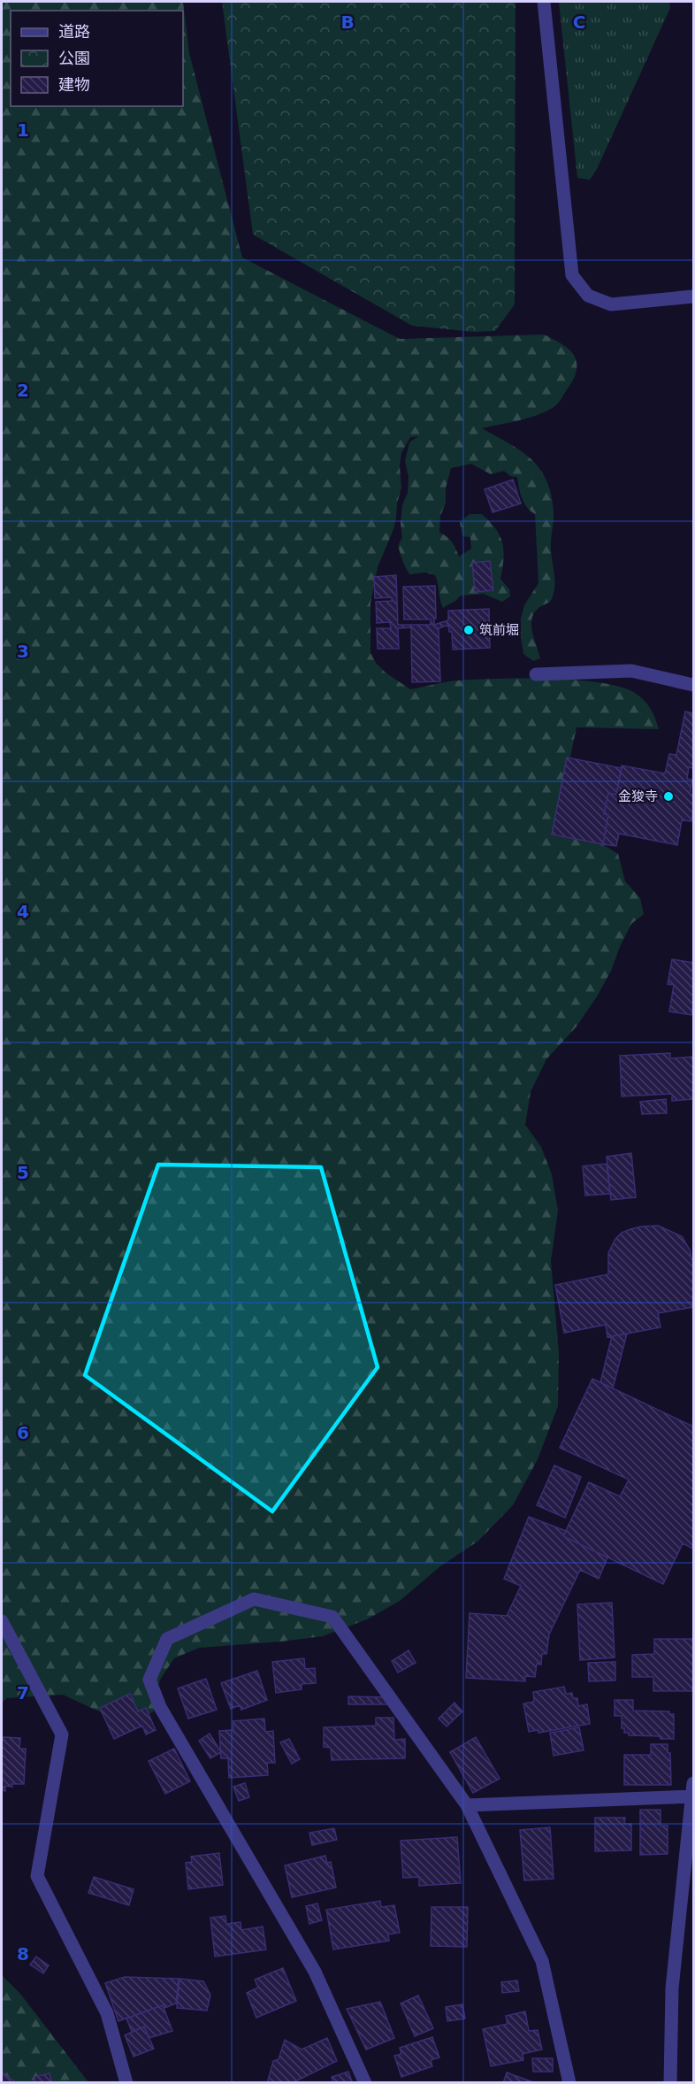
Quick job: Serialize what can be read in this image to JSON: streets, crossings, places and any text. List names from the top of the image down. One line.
{"places":["筑前堀","金狻寺"],"legend":["道路","公園","建物"],"grid":{"columns":["B","C"],"rows":["1","2","3","4","5","6","7","8"]}}
